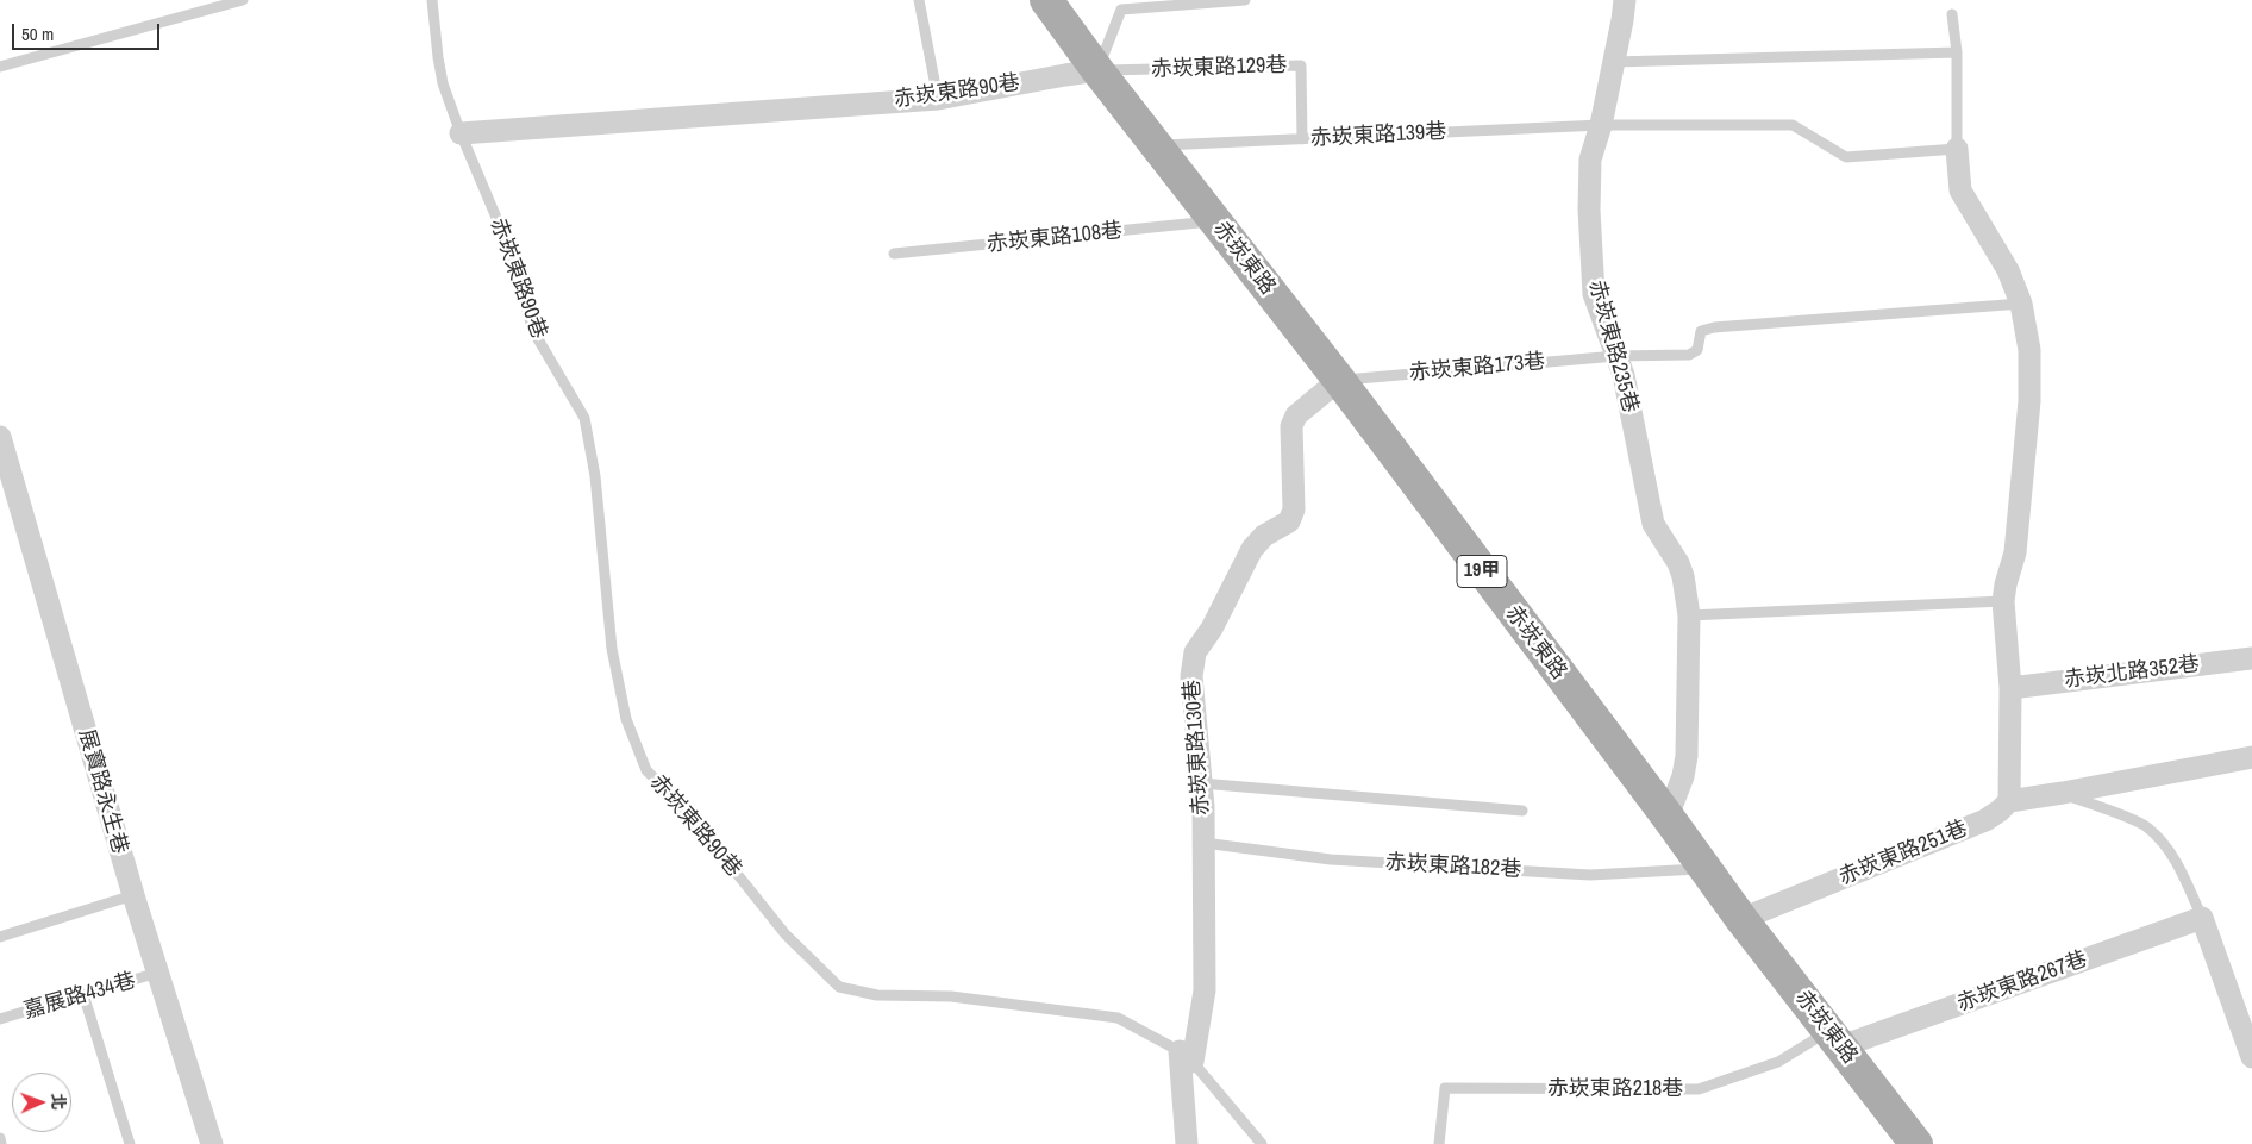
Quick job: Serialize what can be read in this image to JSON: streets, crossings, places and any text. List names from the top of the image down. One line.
{"streets":{"main road":["赤崁東路","19甲"],"street":["赤崁東路90巷","赤崁東路235巷","赤崁北路352巷","赤崁東路130巷","展寶路永生巷","赤崁東路251巷","赤崁東路267巷"],"lane":["赤崁東路129巷","赤崁東路139巷","赤崁東路108巷","赤崁東路173巷","赤崁東路182巷","嘉展路434巷","赤崁東路218巷"]},"crossings":[["赤崁東路129巷","赤崁東路90巷"],["赤崁東路129巷","赤崁東路139巷"],["赤崁東路129巷","赤崁東路"],["赤崁東路90巷","赤崁東路"],["赤崁東路90巷","赤崁東路130巷"],["赤崁東路139巷","赤崁東路"],["赤崁東路139巷","赤崁東路235巷"],["赤崁東路108巷","赤崁東路"],["赤崁東路","赤崁東路235巷"],["赤崁東路","赤崁東路173巷"],["赤崁東路","赤崁東路130巷"],["赤崁東路","赤崁東路251巷"],["赤崁東路","赤崁東路182巷"],["赤崁東路","赤崁東路267巷"],["赤崁東路","赤崁東路218巷"],["赤崁東路235巷","赤崁東路173巷"],["赤崁東路173巷","赤崁東路130巷"],["赤崁東路130巷","赤崁東路182巷"],["展寶路永生巷","嘉展路434巷"],["赤崁東路267巷","赤崁東路218巷"]],"scale_bar":"50 m","north":"right"}
